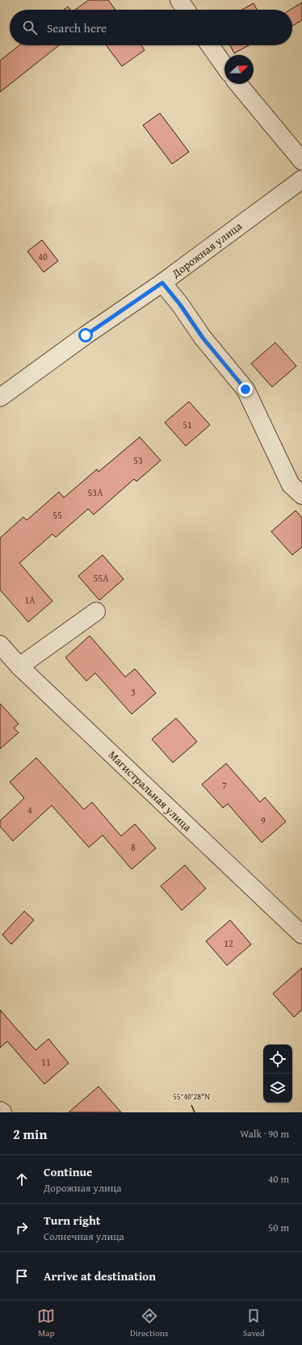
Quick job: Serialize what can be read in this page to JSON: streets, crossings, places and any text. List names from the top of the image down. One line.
{"streets":{"street":["Дорожная улица","Магистральная улица"]},"house_numbers":["40","51","53","53А","55","55А","1А","3","7","4","9","8","12","11"],"north":"right","page":{"search":"Search here","heading":["2 min","Walk · 90 m"],"list":[["Continue","Дорожная улица","40 m"],["Turn right","Солнечная улица","50 m"],"Arrive at destination"],"nav":["Map","Directions","Saved"]},"coordinates":["55°40'28\"N"]}
